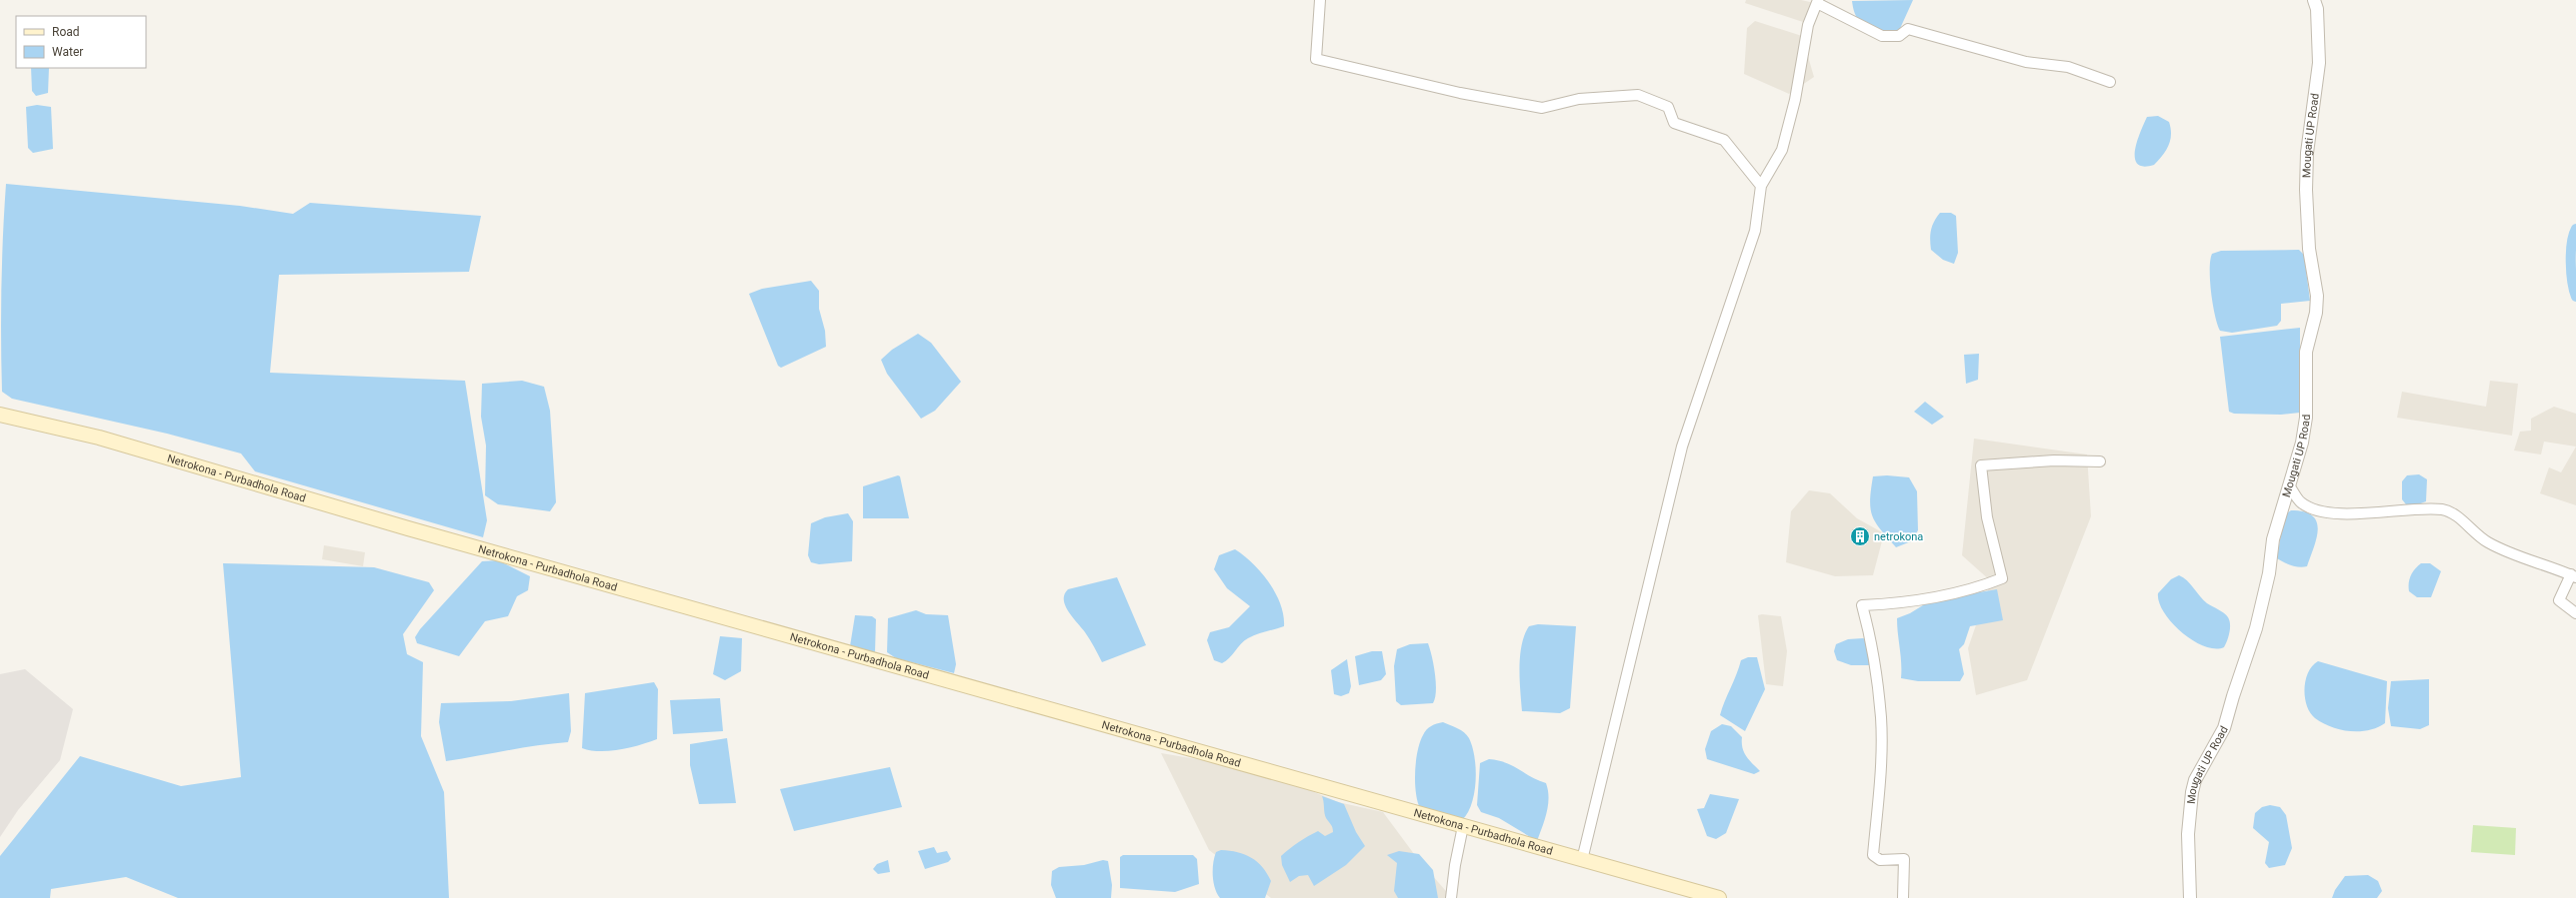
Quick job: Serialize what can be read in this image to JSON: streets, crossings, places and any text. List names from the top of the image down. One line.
{"streets":{"main road":["Netrokona - Purbadhola Road"],"street":["Mougati UP Road"]},"places":{"building":["netrokona"]},"legend":["Road","Water"]}
